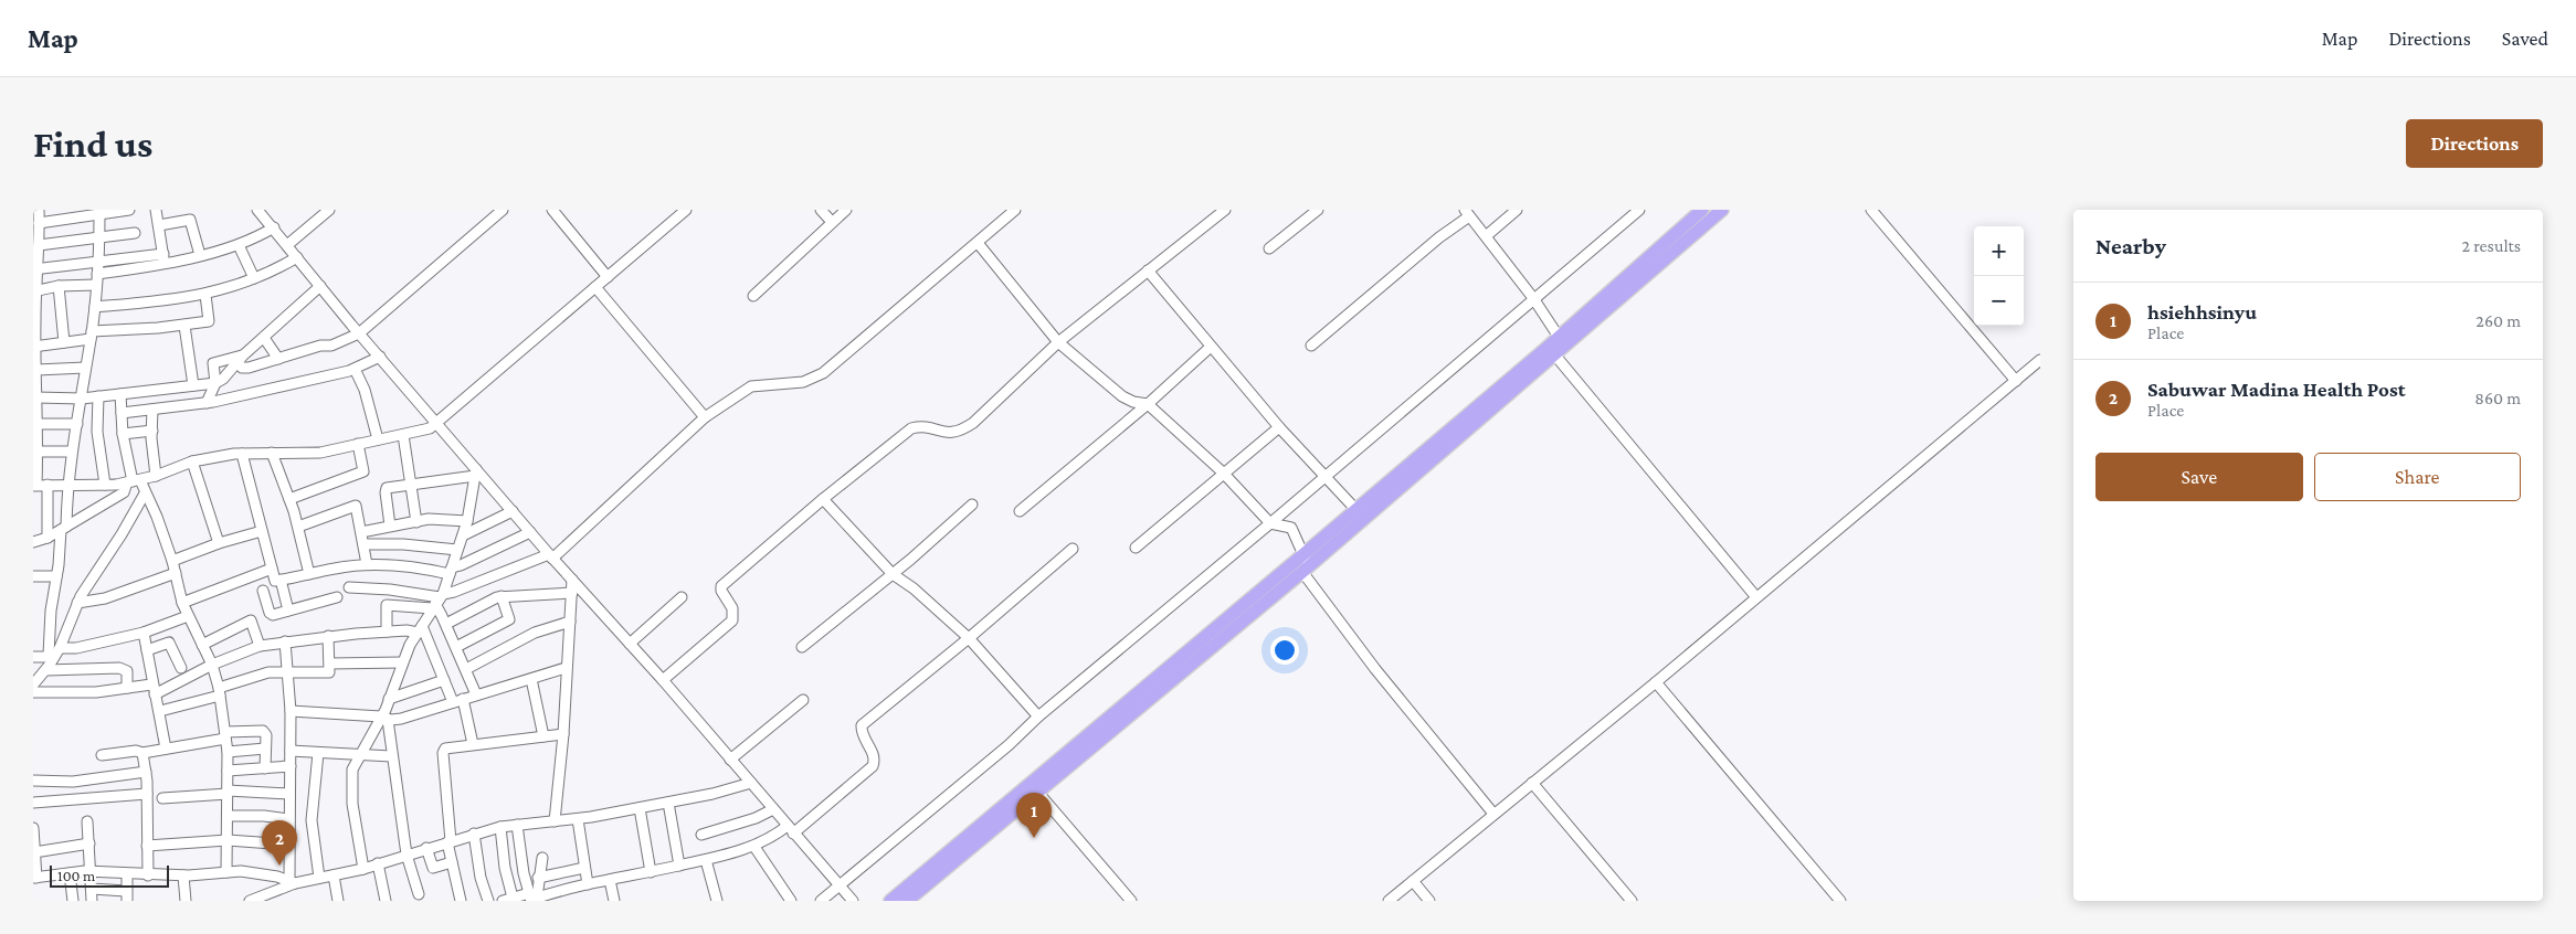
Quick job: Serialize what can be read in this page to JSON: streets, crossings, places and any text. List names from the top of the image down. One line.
{"scale_bar":"100 m","page":{"header":"Map","nav":["Map","Directions","Saved"],"buttons":["Directions",["Save","Share"]],"title":"Find us","heading":["Nearby","2 results"],"map_buttons":["+","−"],"list":[{"mark":"1","name":"hsiehhsinyu","note":"Place","value":"260 m"},{"mark":"2","name":"Sabuwar Madina Health Post","note":"Place","value":"860 m"}],"pins":["1","2"],"scale":"100 m"}}
